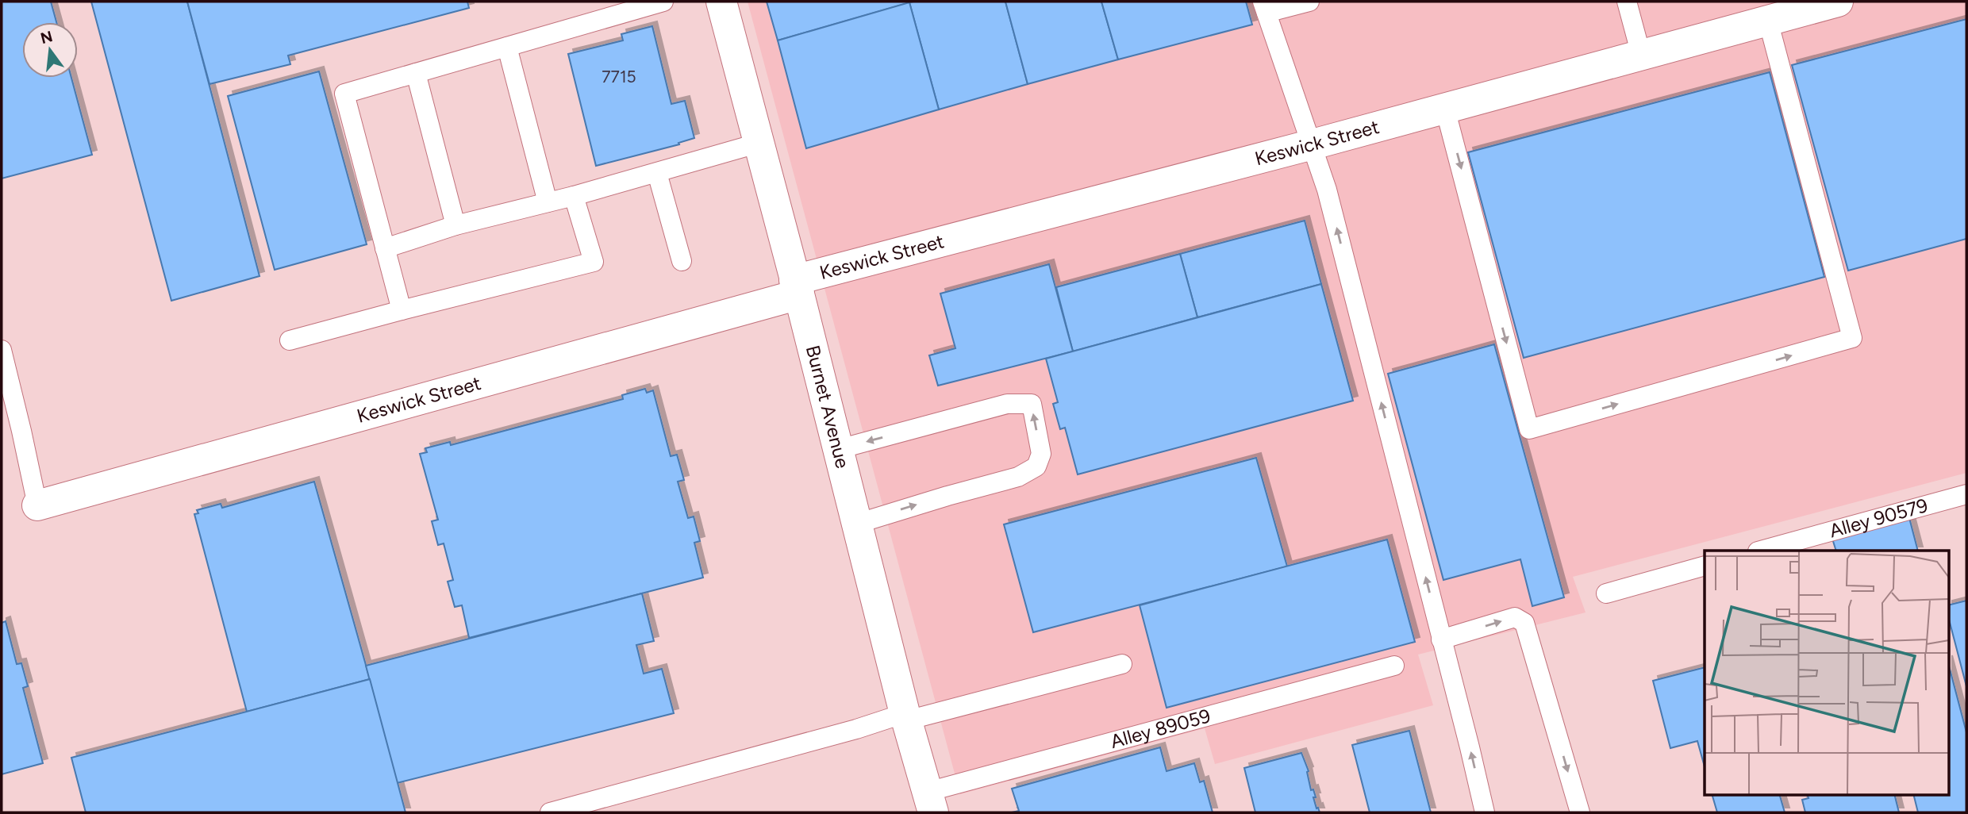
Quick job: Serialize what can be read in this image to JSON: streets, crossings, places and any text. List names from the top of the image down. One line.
{"streets":{"street":["Keswick Street","Burnet Avenue"],"lane":["Alley 90579","Alley 89059"]},"crossings":[["Keswick Street","Burnet Avenue"],["Burnet Avenue","Alley 89059"]],"house_numbers":["7715"],"north":"top"}
